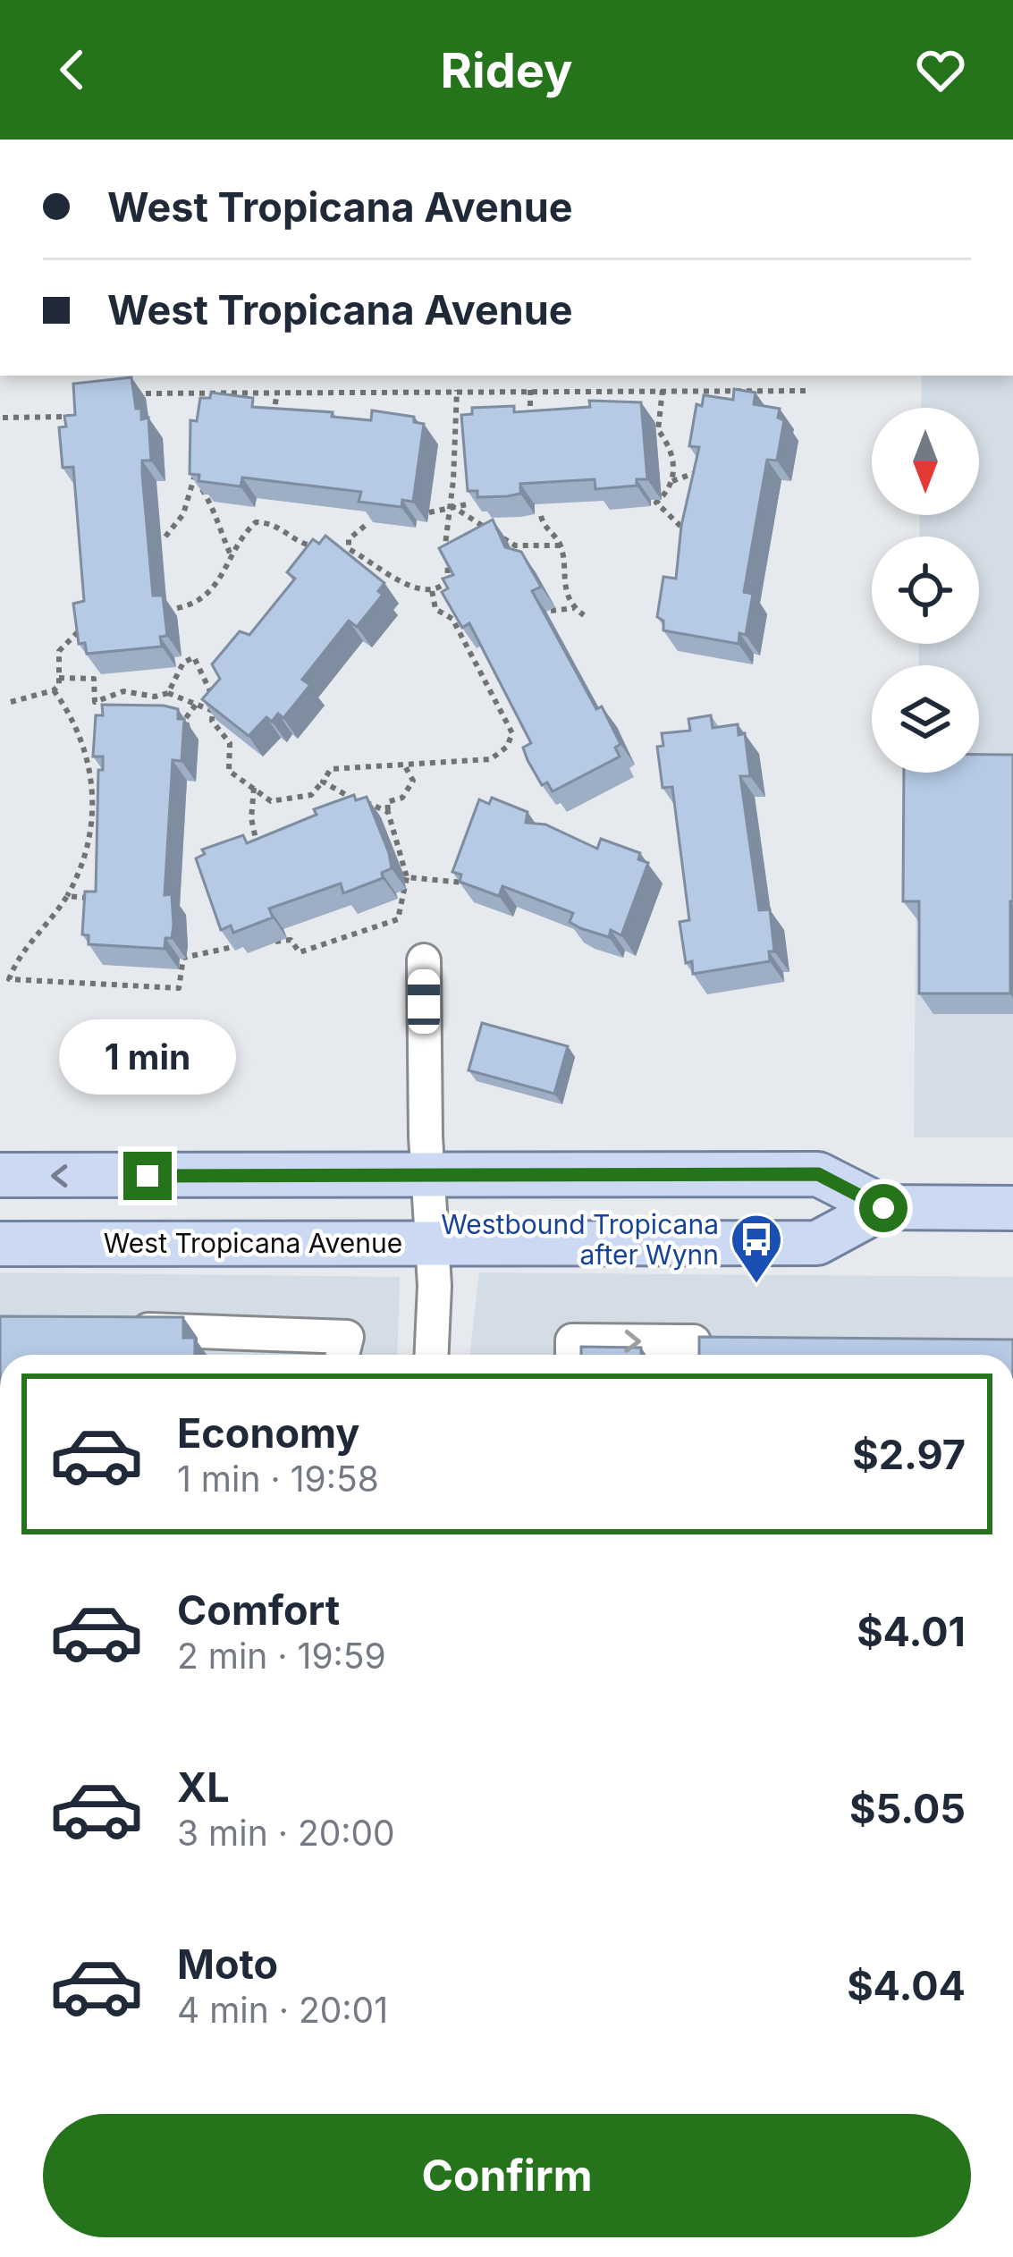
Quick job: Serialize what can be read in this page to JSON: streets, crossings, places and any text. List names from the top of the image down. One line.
{"streets":{"main road":["West Tropicana Avenue"]},"places":{"bus stop":["Westbound Tropicana after Wynn"]},"north":"bottom","page":{"header":"Ridey","banner":["West Tropicana Avenue","West Tropicana Avenue"],"bubble":"1 min","list":[{"name":"Economy","note":"1 min · 19:58","value":"$2.97"},{"name":"Comfort","note":"2 min · 19:59","value":"$4.01"},{"name":"XL","note":"3 min · 20:00","value":"$5.05"},{"name":"Moto","note":"4 min · 20:01","value":"$4.04"}],"buttons":"Confirm"}}
